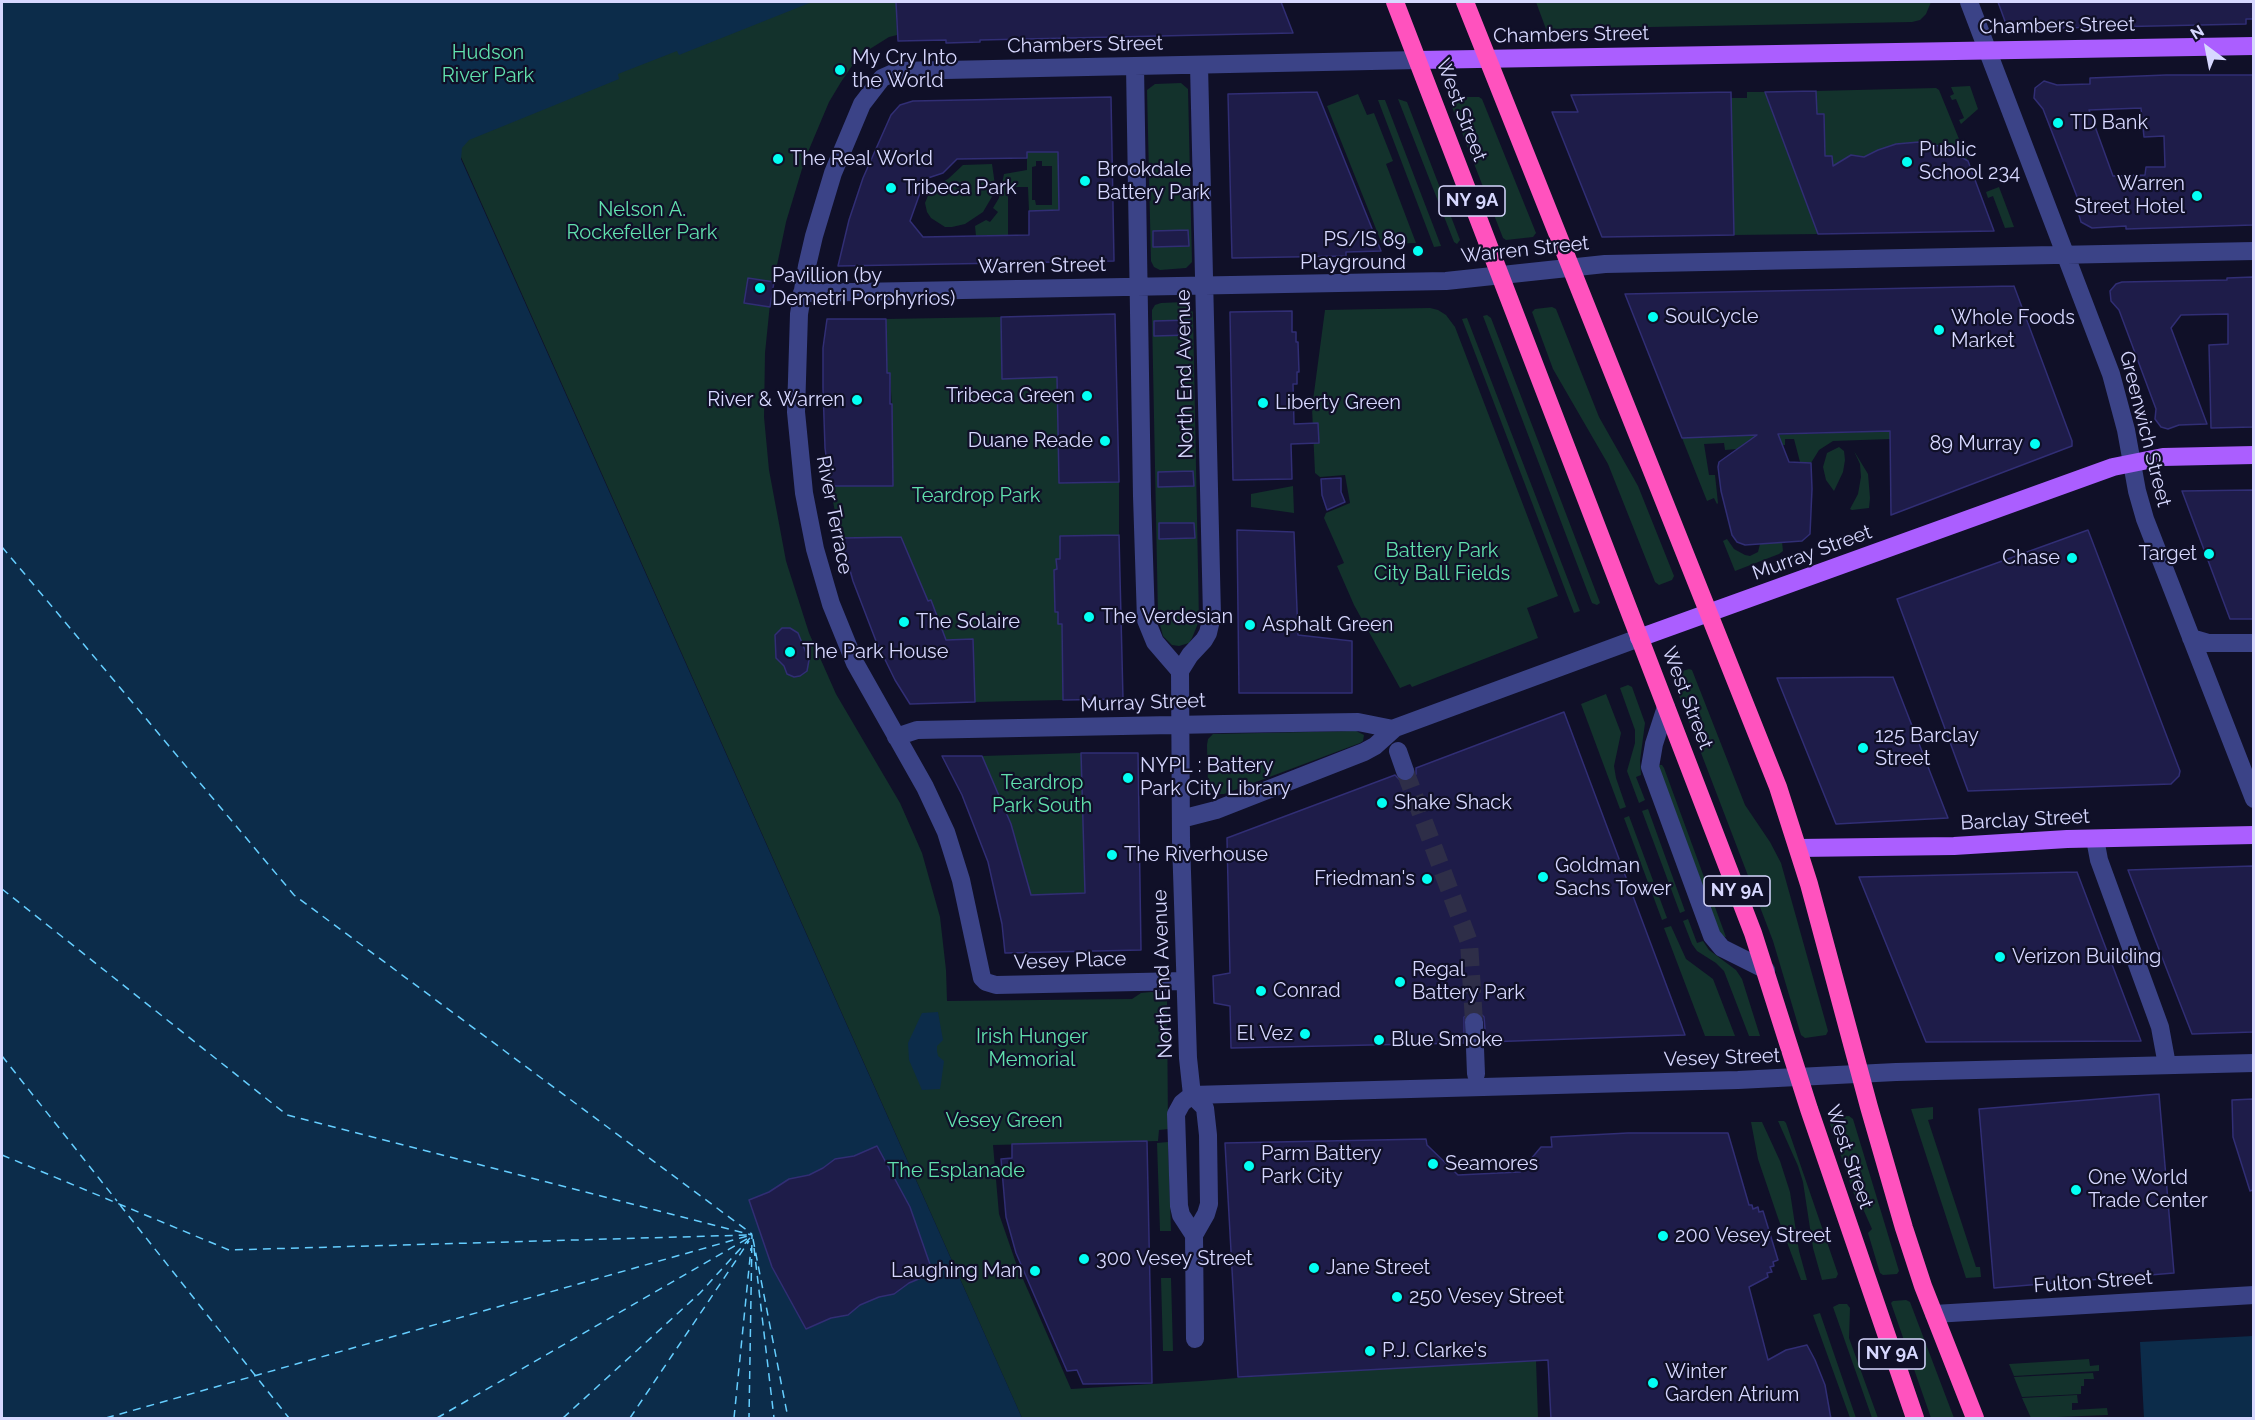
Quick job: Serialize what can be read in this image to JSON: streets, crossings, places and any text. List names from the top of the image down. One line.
{"streets":{"highway":["West Street","NY 9A"],"main road":["Chambers Street","Murray Street","Barclay Street"],"street":["Warren Street","North End Avenue","Greenwich Street","River Terrace","Vesey Place","Vesey Street","Fulton Street"]},"crossings":[["Chambers Street","West Street"],["Chambers Street","North End Avenue"],["Chambers Street","Greenwich Street"],["Chambers Street","River Terrace"],["West Street","Warren Street"],["West Street","Murray Street"],["West Street","Barclay Street"],["West Street","Vesey Street"],["West Street","Fulton Street"],["Warren Street","North End Avenue"],["Warren Street","Greenwich Street"],["Warren Street","River Terrace"],["North End Avenue","Murray Street"],["North End Avenue","Vesey Place"],["North End Avenue","Vesey Street"],["Greenwich Street","Murray Street"],["River Terrace","Murray Street"],["River Terrace","Vesey Place"]],"parks":["Hudson River Park","Nelson A. Rockefeller Park","Teardrop Park","Battery Park City Ball Fields","Teardrop Park South","Irish Hunger Memorial","Vesey Green","The Esplanade"],"places":["My Cry Into the World","TD Bank","The Real World","Public School 234","Brookdale Battery Park","Tribeca Park","Warren Street Hotel","PS/IS 89 Playground","Pavillion (by Demetri Porphyrios)","SoulCycle","Whole Foods Market","Tribeca Green","River & Warren","Liberty Green","Duane Reade","89 Murray","Target","Chase","The Verdesian","The Solaire","Asphalt Green","The Park House","125 Barclay Street","NYPL : Battery Park City Library","Shake Shack","The Riverhouse","Goldman Sachs Tower","Friedman's","Verizon Building","Regal Battery Park","Conrad","El Vez","Blue Smoke","Seamores","Parm Battery Park City","One World Trade Center","200 Vesey Street","300 Vesey Street","Jane Street","Laughing Man","250 Vesey Street","P.J. Clarke's","Winter Garden Atrium"],"north":"top left"}
